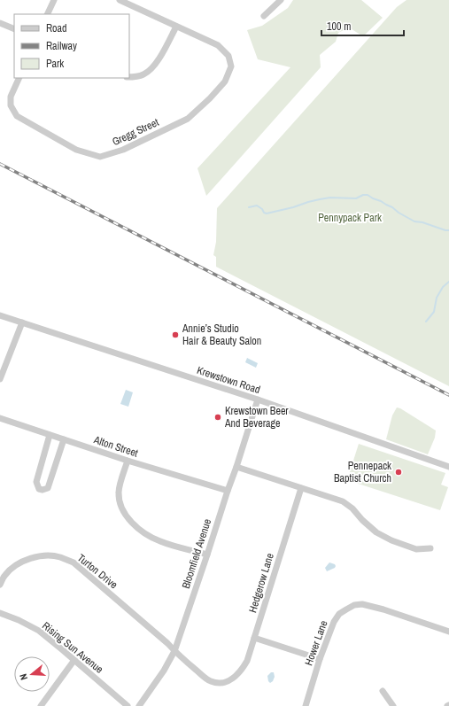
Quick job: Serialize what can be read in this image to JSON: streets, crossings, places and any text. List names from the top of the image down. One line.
{"streets":{"street":["Gregg Street","Krewstown Road","Alton Street","Bloomfield Avenue","Turton Drive","Hedgerow Lane","Hower Lane","Rising Sun Avenue"]},"crossings":[["Krewstown Road","Bloomfield Avenue"],["Alton Street","Bloomfield Avenue"],["Bloomfield Avenue","Turton Drive"],["Turton Drive","Hedgerow Lane"]],"parks":["Pennypack Park"],"places":["Annie’s Studio Hair & Beauty Salon","Krewstown Beer And Beverage","Pennepack Baptist Church"],"legend":["Road","Railway","Park"],"scale_bar":"100 m","north":"left"}
